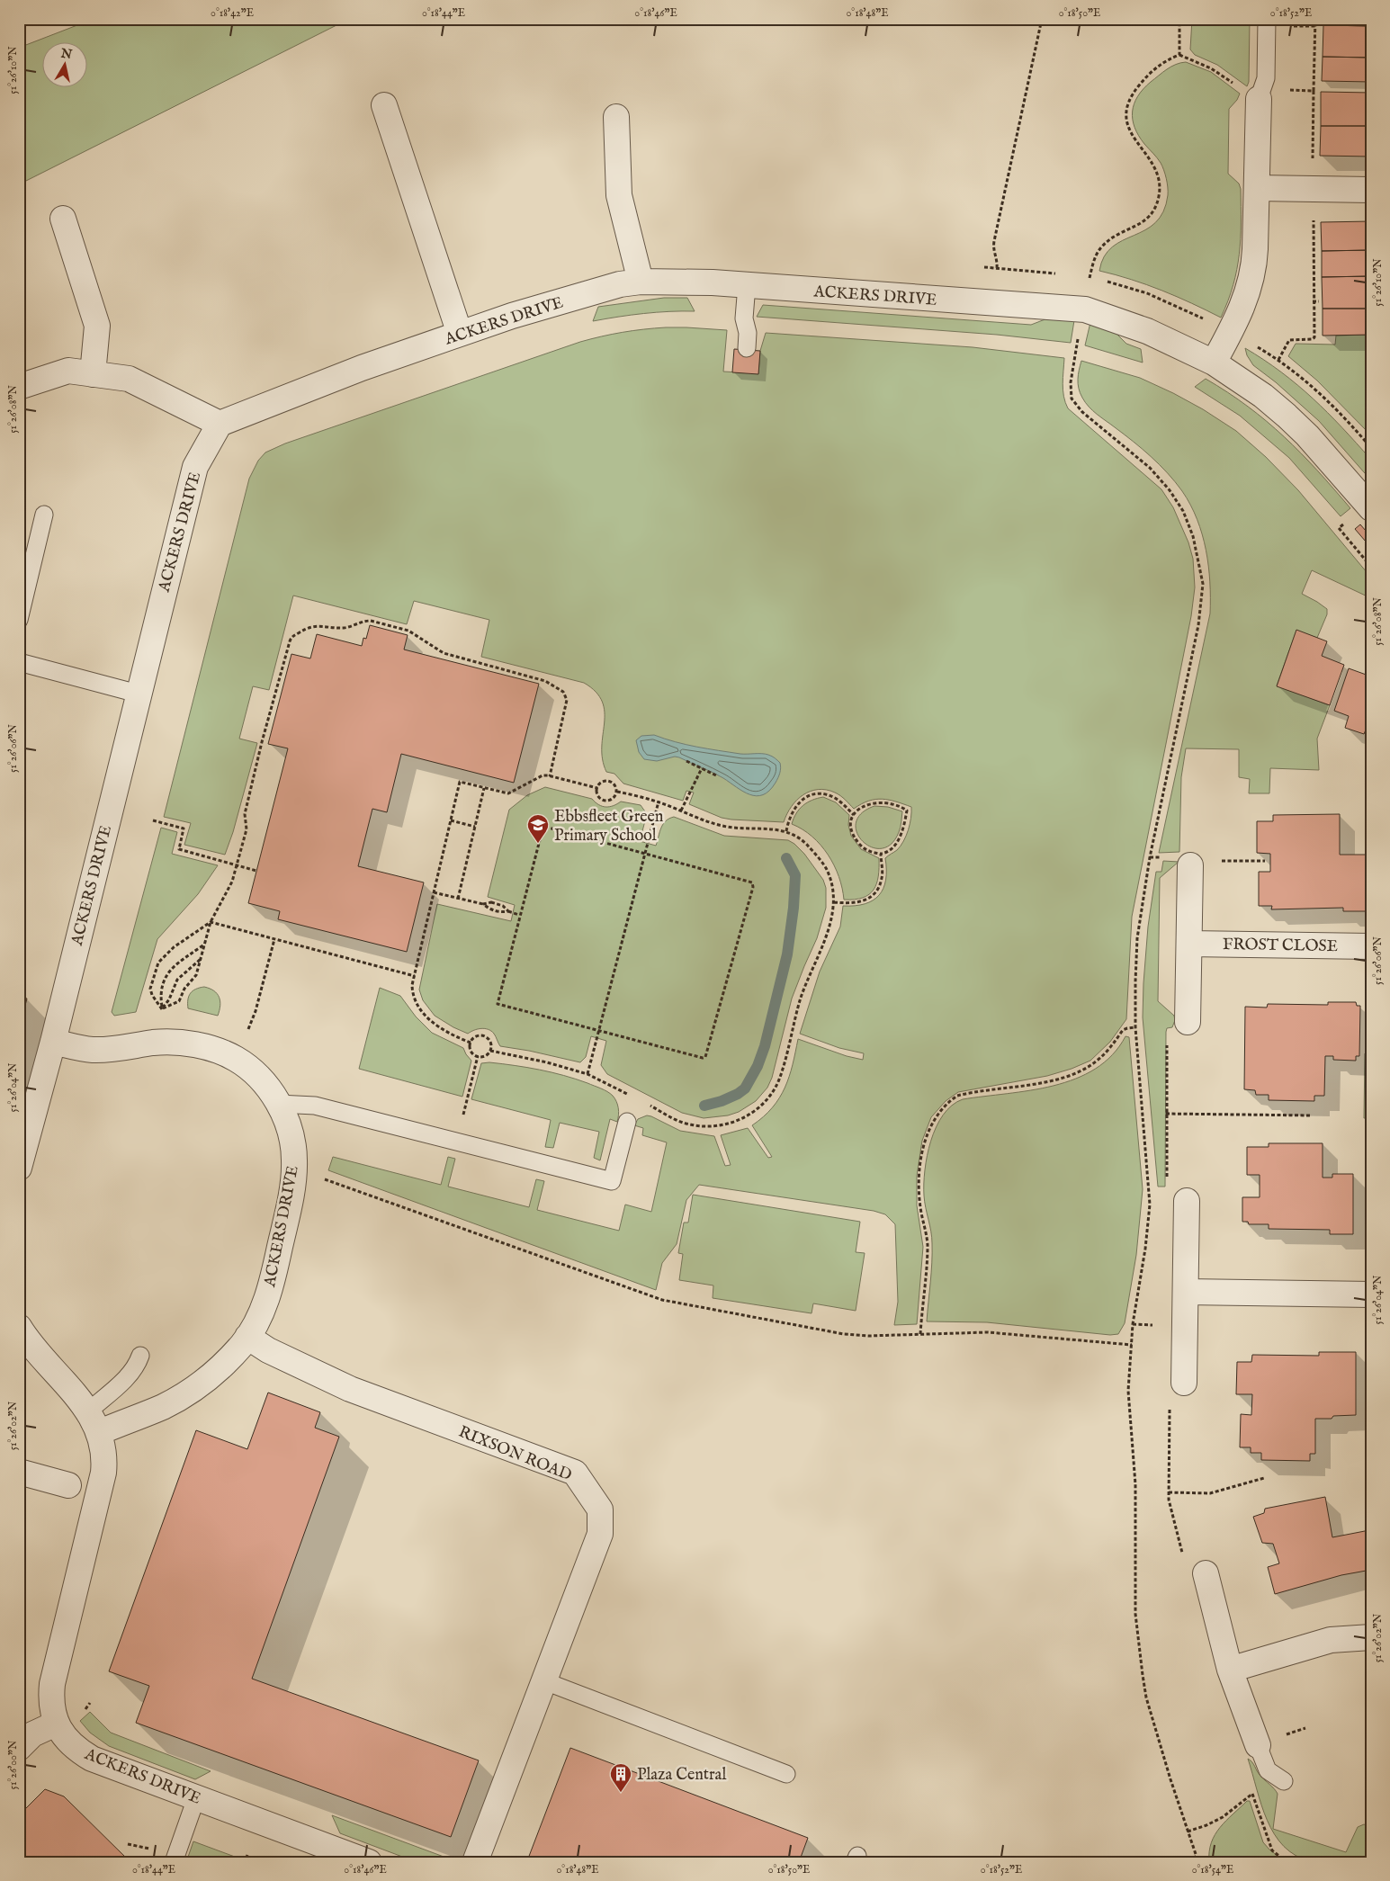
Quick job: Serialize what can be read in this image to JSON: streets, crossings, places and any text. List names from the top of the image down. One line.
{"streets":{"street":["ACKERS DRIVE","FROST CLOSE","RIXSON ROAD"]},"crossings":[["ACKERS DRIVE","RIXSON ROAD"]],"places":{"school or university":["Ebbsfleet Green Primary School"],"building":["Plaza Central"]},"north":"top","coordinates":["0°18'42\"E","0°18'44\"E","0°18'46\"E","0°18'48\"E","0°18'50\"E","0°18'52\"E","51°26'10\"N","51°26'08\"N","51°26'06\"N","51°26'04\"N","51°26'02\"N","51°26'00\"N","0°18'54\"E"]}
